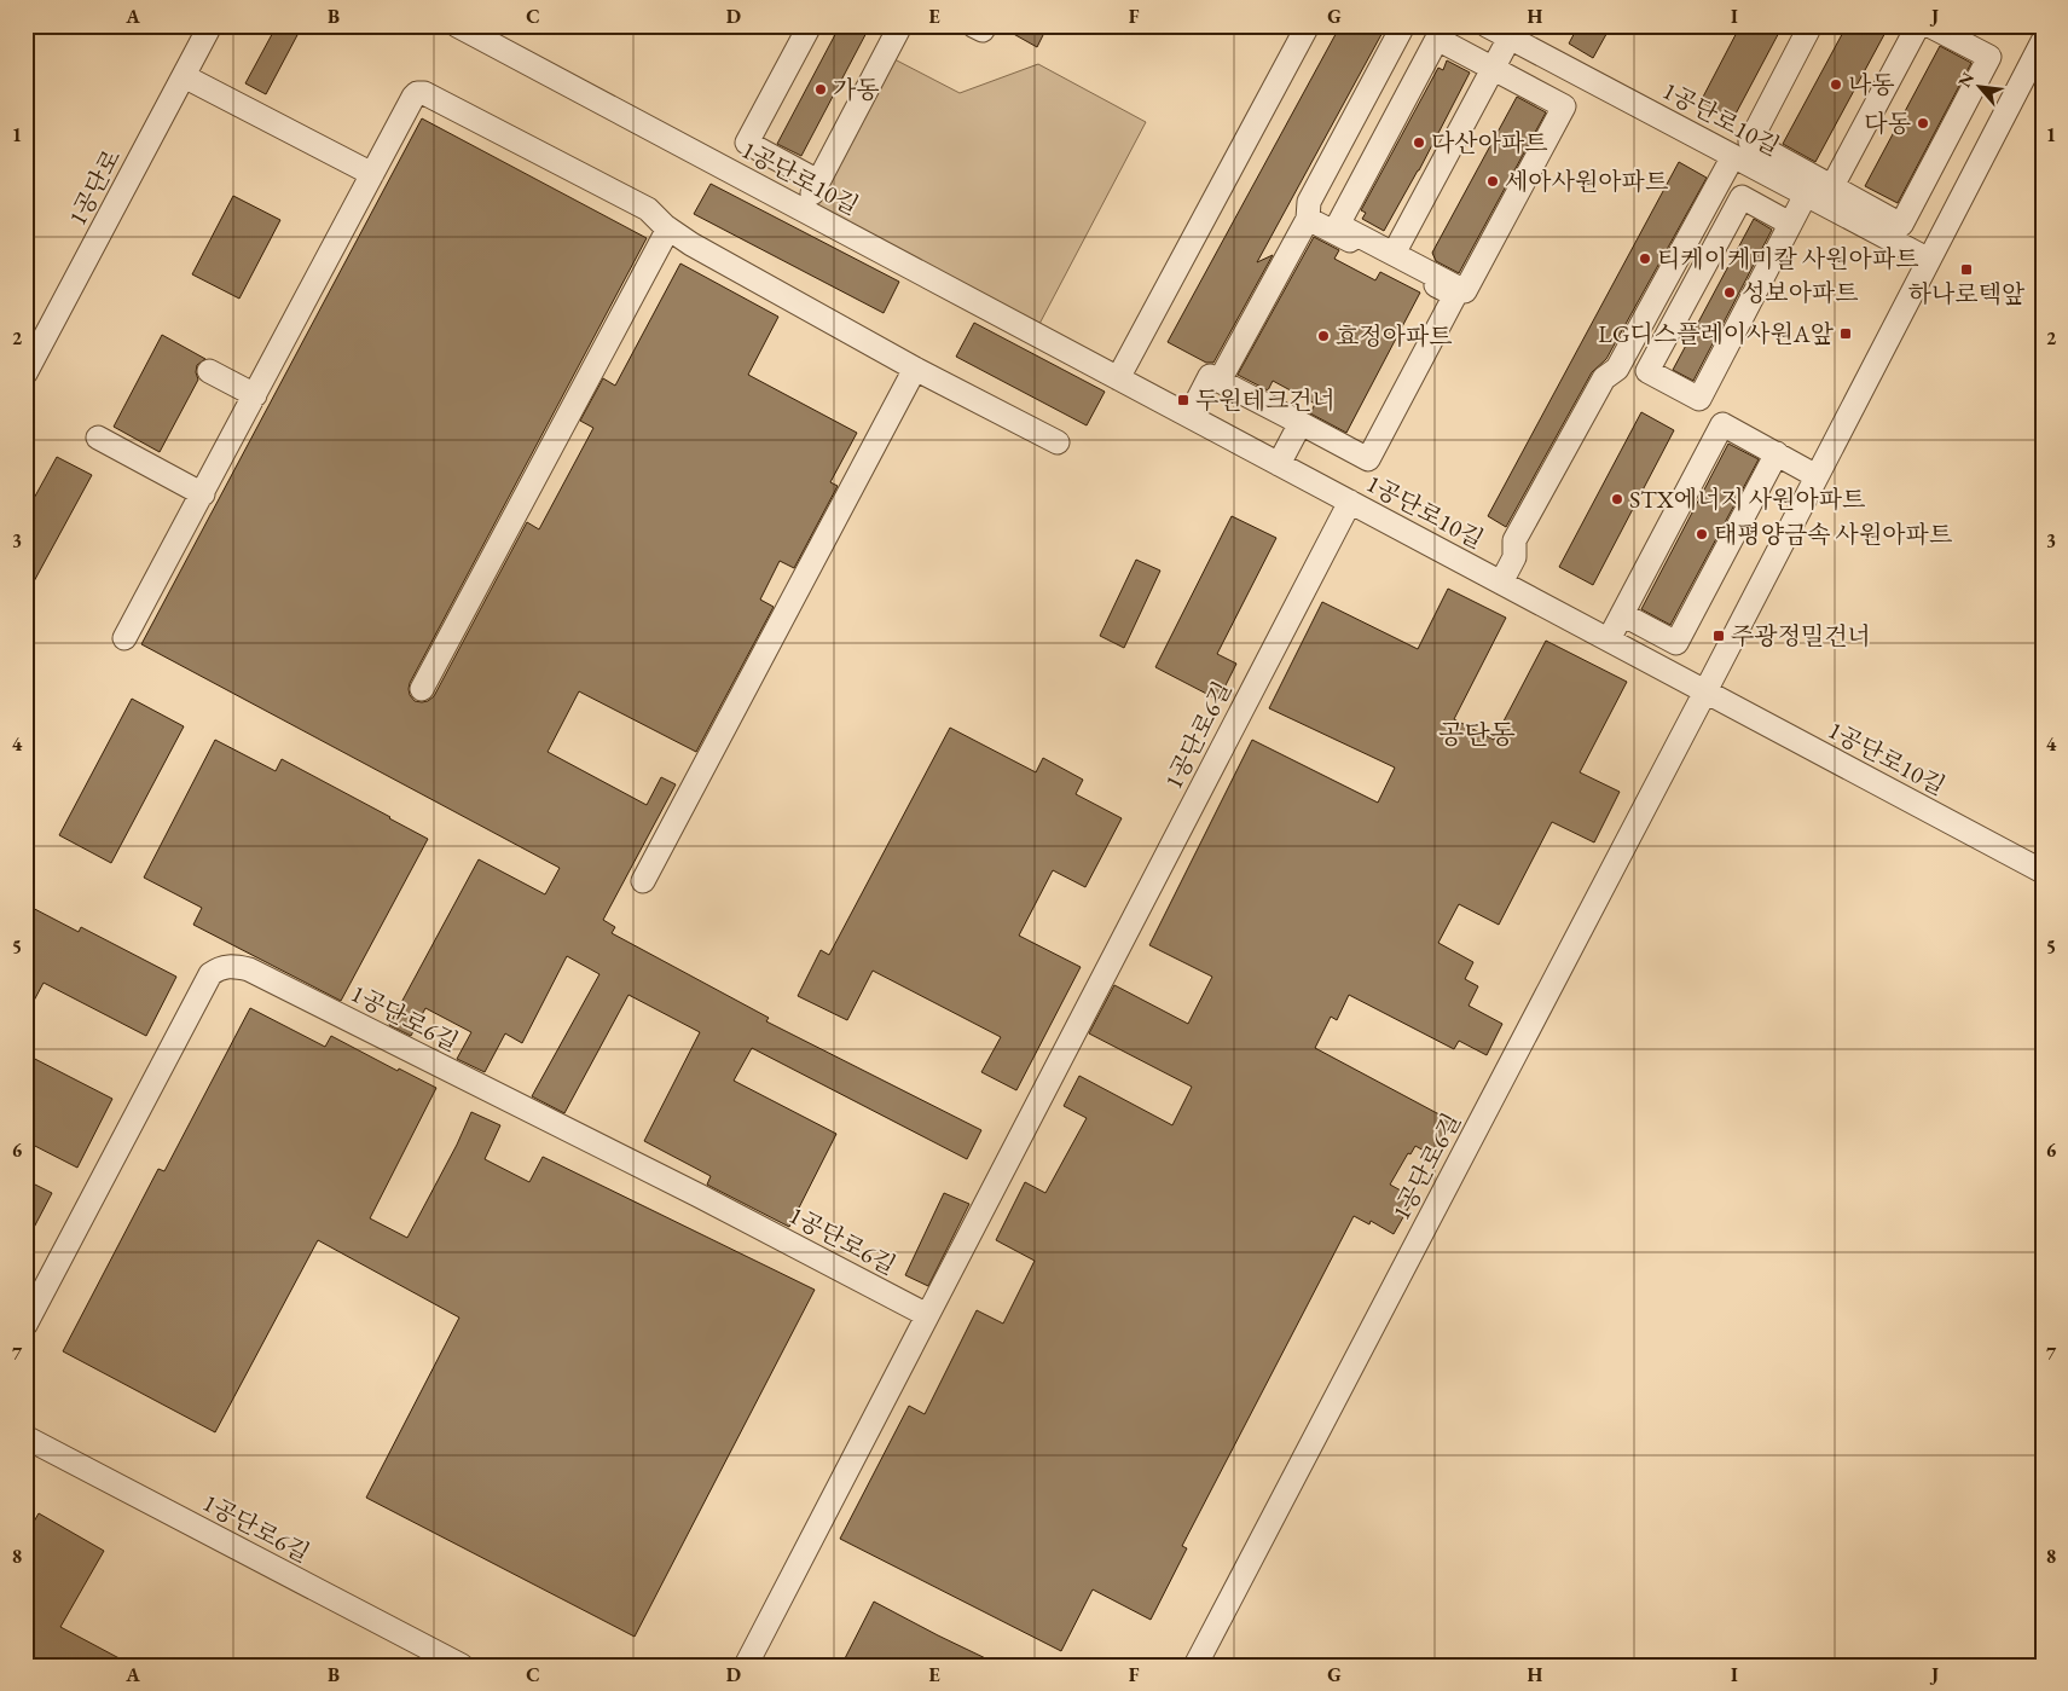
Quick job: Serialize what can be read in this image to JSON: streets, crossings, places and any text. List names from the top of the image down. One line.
{"streets":{"street":["1공단로10길","1공단로","1공단로6길"]},"crossings":[["1공단로10길","1공단로6길"]],"districts":["공단동"],"places":{"other":["나동","가동","다동","다산아파트","세아사원아파트","티케이케미칼 사원아파트","성보아파트","효정아파트","STX에너지 사원아파트","태평양금속 사원아파트"],"transit":["하나로텍앞","LG디스플레이사원A앞","두원테크건너","주광정밀건너"]},"north":"top left","grid":{"columns":["A","B","C","D","E","F","G","H","I","J"],"rows":["1","2","3","4","5","6","7","8"]}}
